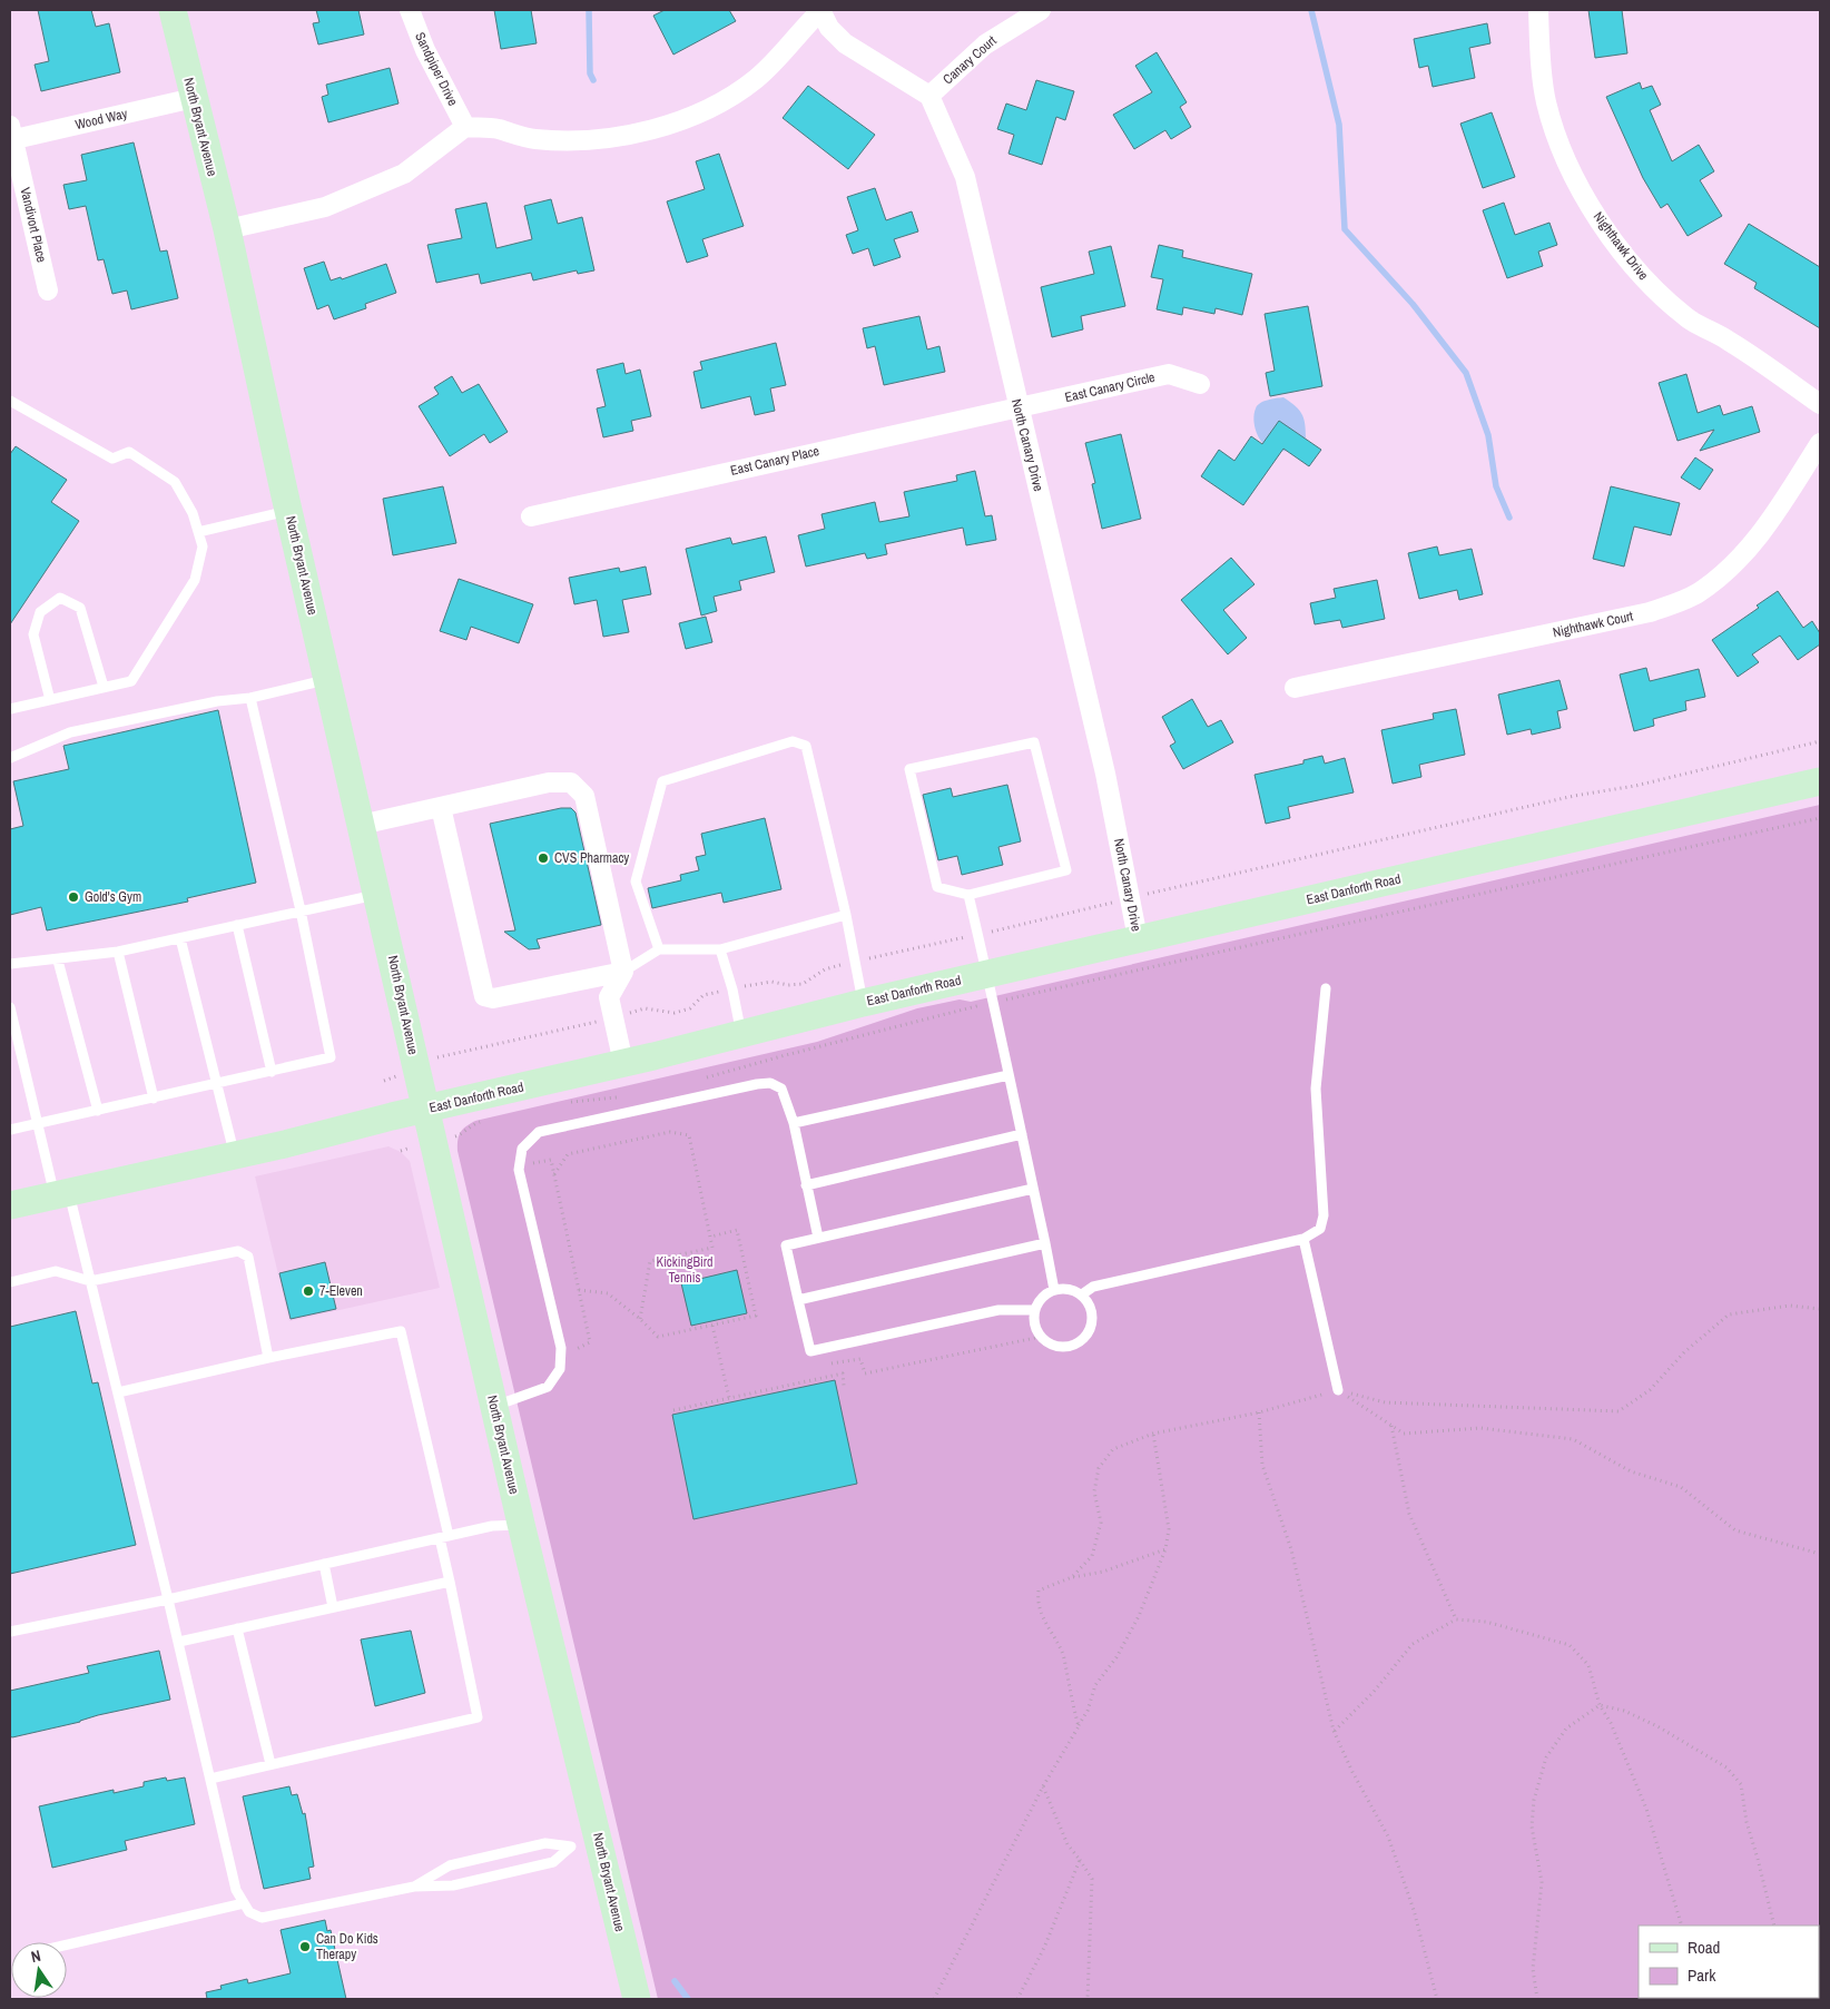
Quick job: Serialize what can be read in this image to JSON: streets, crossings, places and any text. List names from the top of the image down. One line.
{"streets":{"street":["Canary Court","Sandpiper Drive","Wood Way","North Bryant Avenue","Vandivort Place","Nighthawk Drive","East Canary Circle","North Canary Drive","East Canary Place","Nighthawk Court","East Danforth Road"]},"crossings":[["Canary Court","North Canary Drive"],["Wood Way","North Bryant Avenue"],["Wood Way","Vandivort Place"],["North Bryant Avenue","East Danforth Road"],["East Canary Circle","North Canary Drive"],["East Canary Circle","East Canary Place"],["North Canary Drive","East Canary Place"],["North Canary Drive","East Danforth Road"]],"parks":["KickingBird Tennis"],"places":["CVS Pharmacy","Gold's Gym","7-Eleven","Can Do Kids Therapy"],"legend":["Road","Park"],"north":"top"}
